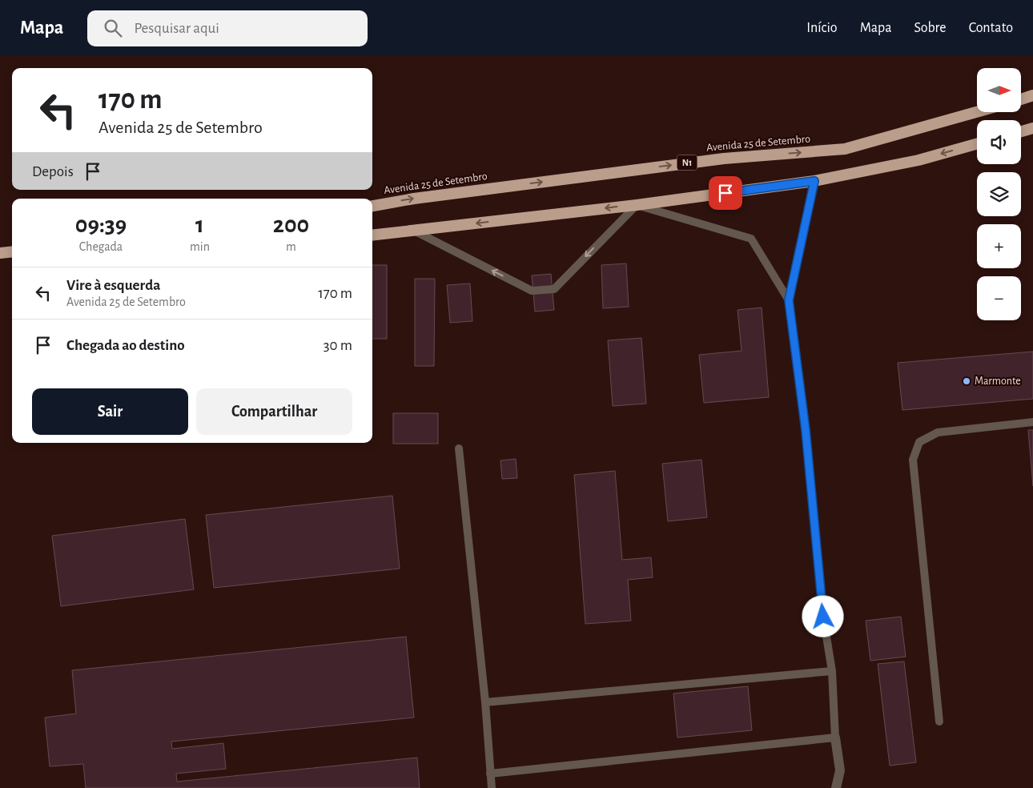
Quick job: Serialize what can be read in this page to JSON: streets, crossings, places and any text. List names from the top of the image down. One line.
{"streets":{"highway":["Avenida 25 de Setembro","N1"]},"places":["Marmonte"],"north":"right","page":{"header":"Mapa","search":"Pesquisar aqui","nav":["Início","Mapa","Sobre","Contato"],"map_buttons":["+","−"],"turn":["170 m","Avenida 25 de Setembro"],"then":"Depois","eta":["09:39","Chegada","1","min","200","m"],"list":[{"name":"Vire à esquerda","note":"Avenida 25 de Setembro","value":"170 m"},{"name":"Chegada ao destino","value":"30 m"}],"buttons":["Sair","Compartilhar"]}}
